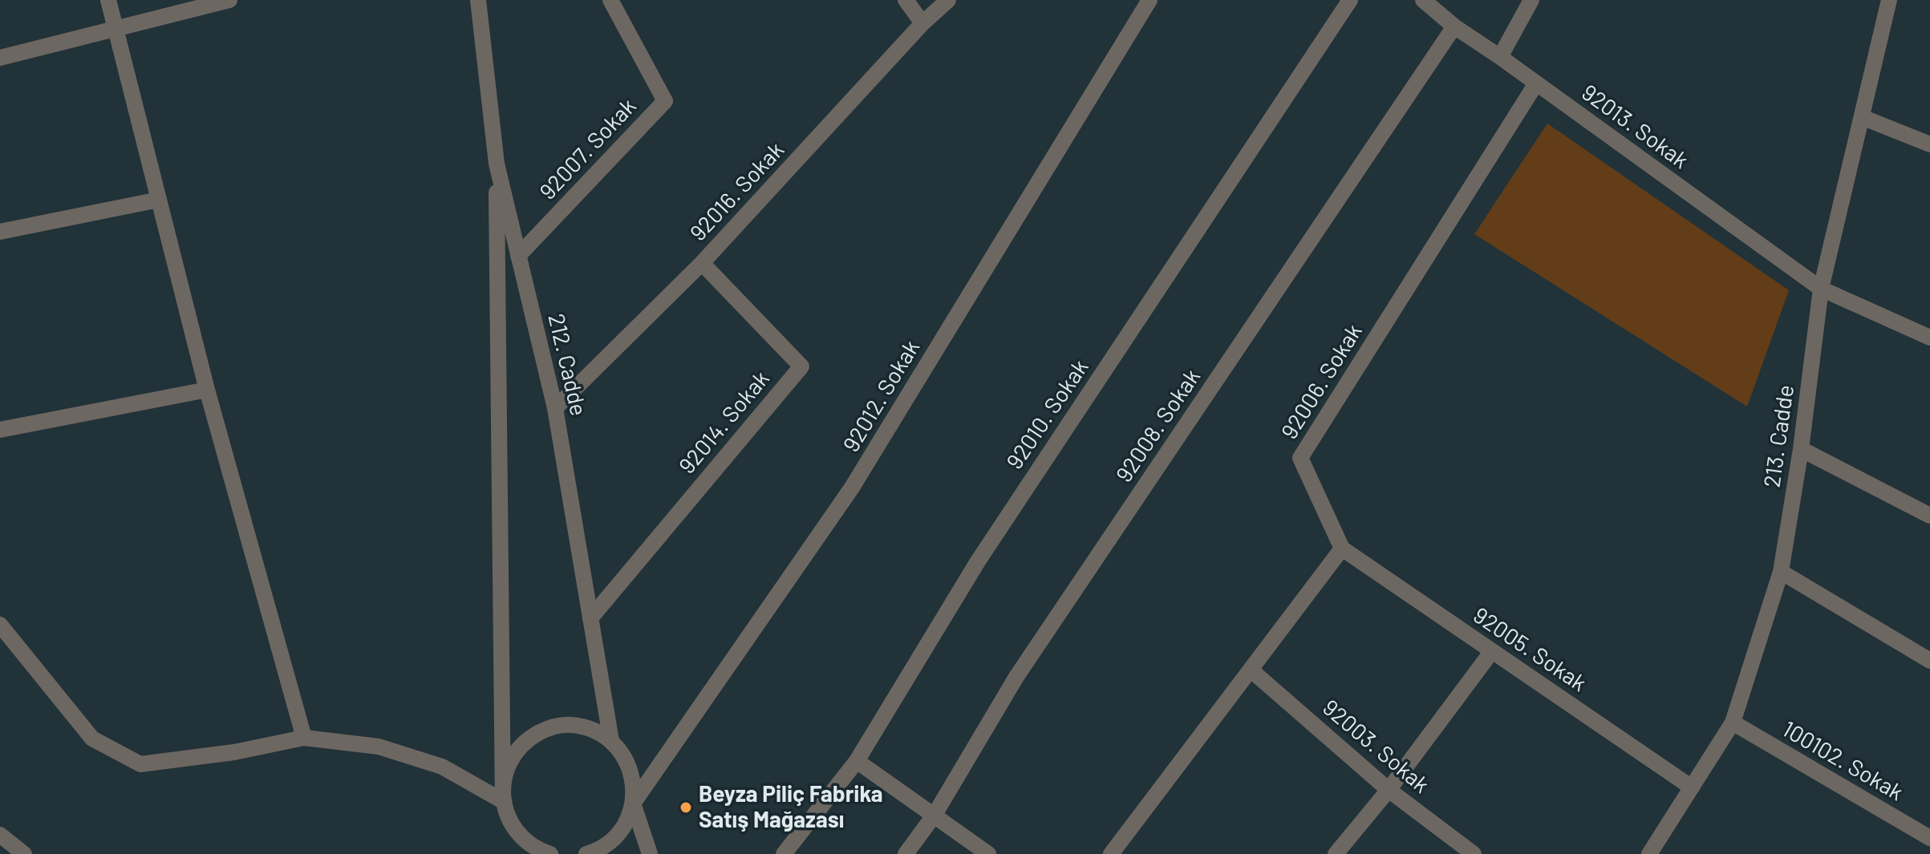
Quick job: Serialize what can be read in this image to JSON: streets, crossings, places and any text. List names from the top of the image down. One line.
{"streets":{"street":["92013. Sokak","92007. Sokak","92016. Sokak","212. Cadde","92006. Sokak","92012. Sokak","92010. Sokak","92014. Sokak","92008. Sokak","213. Cadde","92005. Sokak","92003. Sokak","100102. Sokak"]},"crossings":[["92013. Sokak","92006. Sokak"],["92013. Sokak","92008. Sokak"],["92013. Sokak","213. Cadde"],["92007. Sokak","212. Cadde"],["92016. Sokak","212. Cadde"],["92016. Sokak","92014. Sokak"],["212. Cadde","92014. Sokak"],["92006. Sokak","92005. Sokak"],["213. Cadde","92005. Sokak"],["213. Cadde","100102. Sokak"]],"places":["Beyza Piliç Fabrika Satış Mağazası"]}
